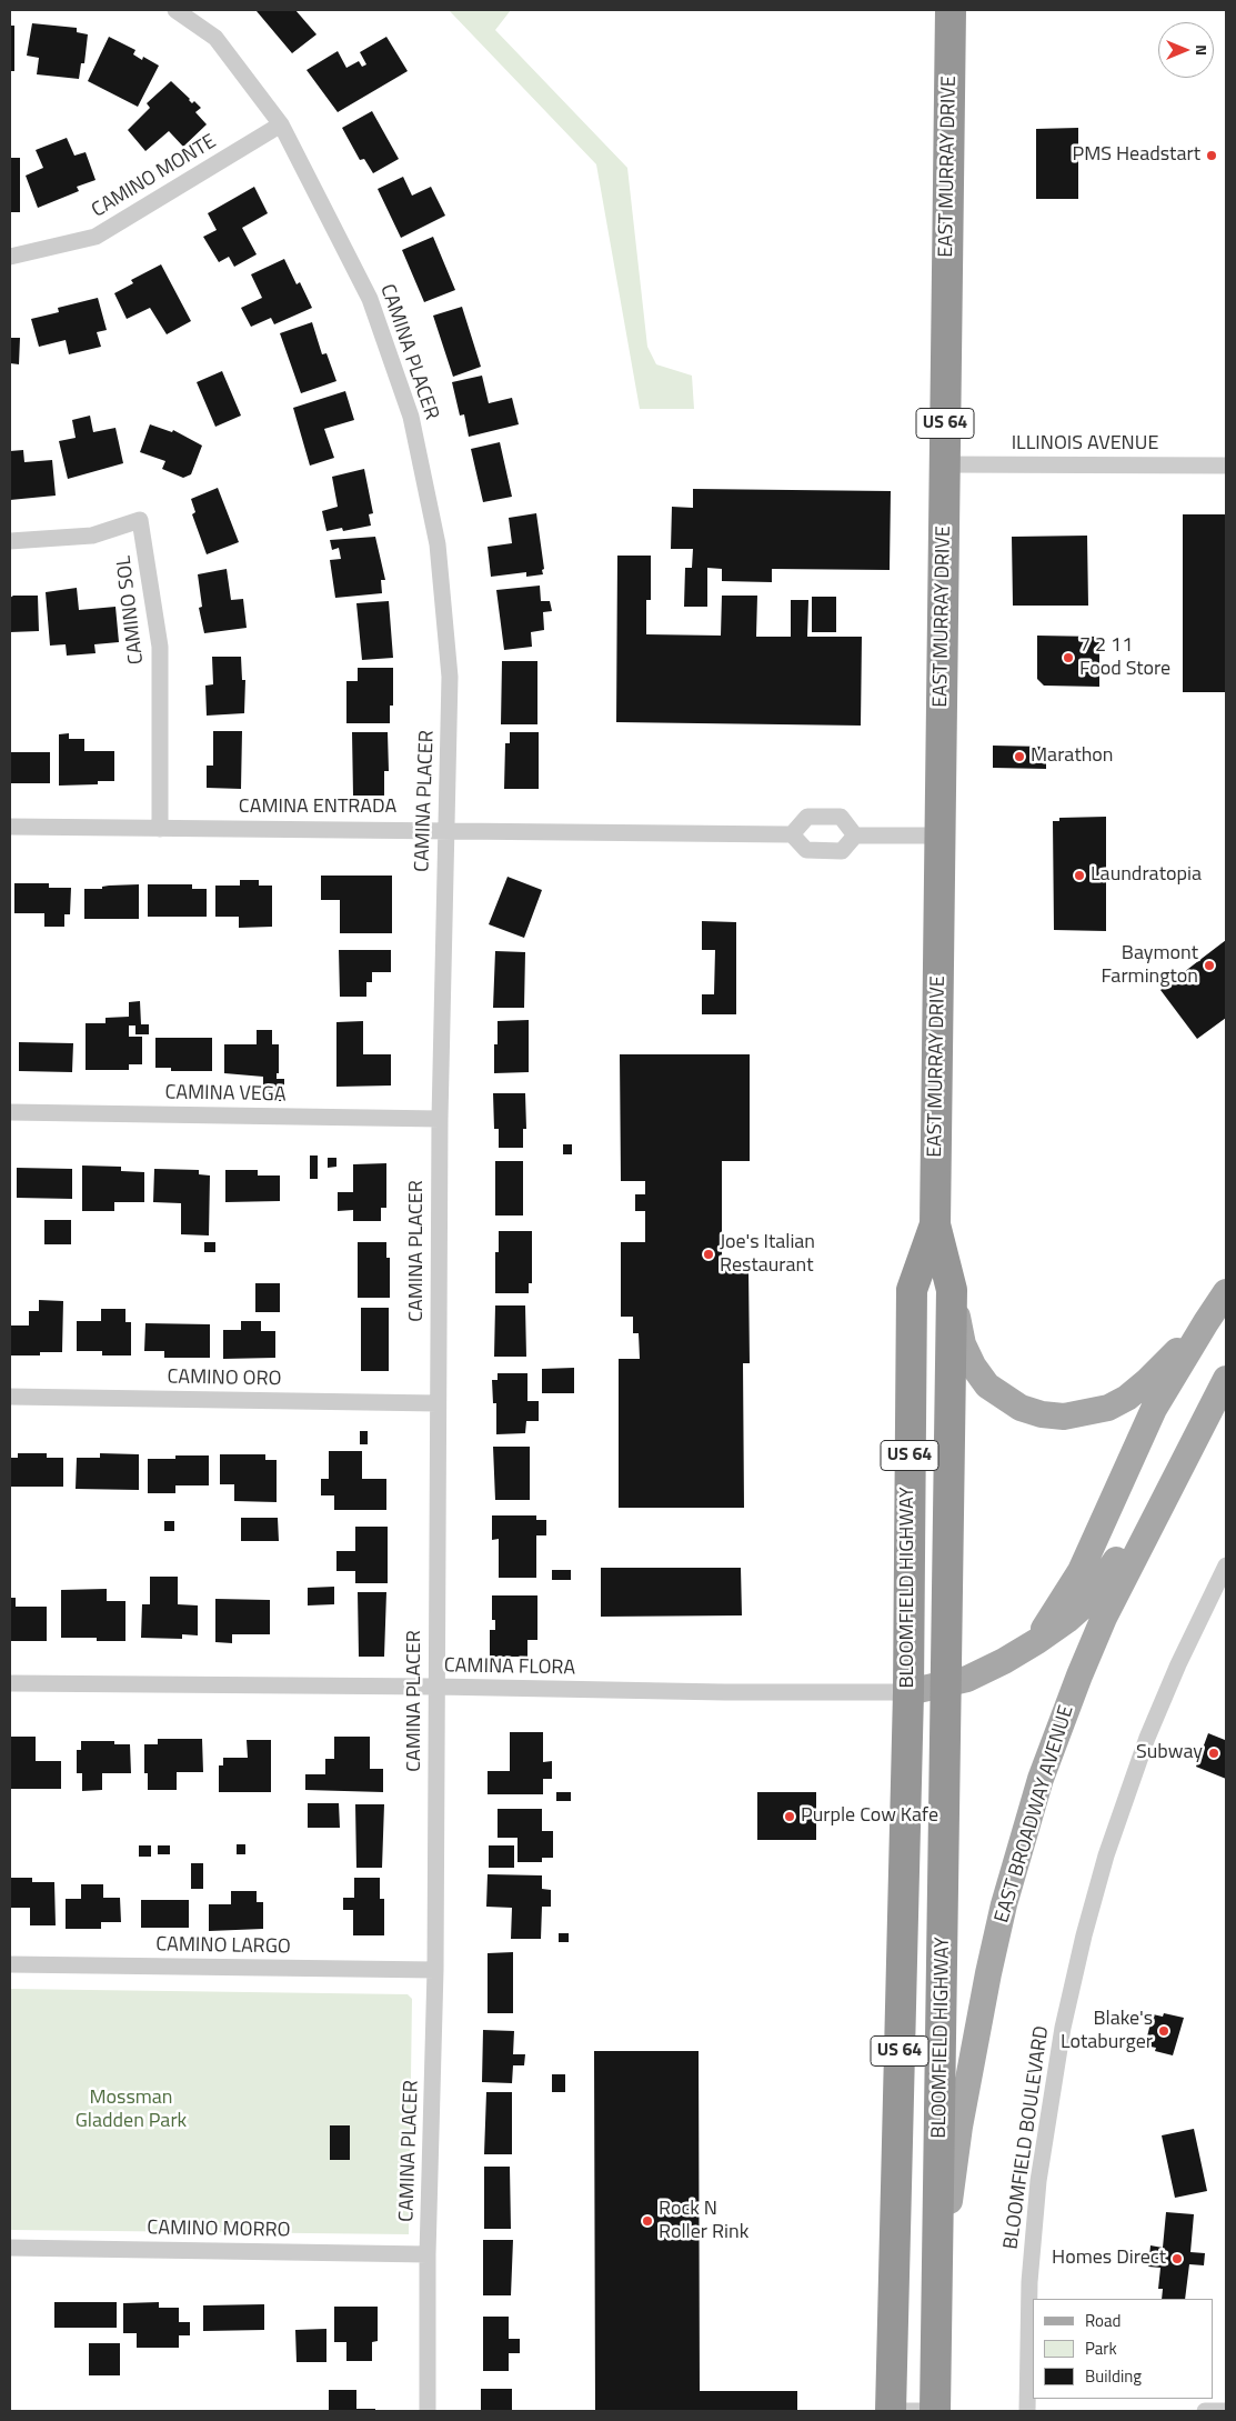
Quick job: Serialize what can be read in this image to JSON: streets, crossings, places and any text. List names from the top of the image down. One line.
{"streets":{"highway":["EAST MURRAY DRIVE","US 64","BLOOMFIELD HIGHWAY"],"main road":["EAST BROADWAY AVENUE"],"street":["CAMINO MONTE","CAMINA PLACER","ILLINOIS AVENUE","CAMINO SOL","CAMINA ENTRADA","CAMINA VEGA","CAMINO ORO","CAMINA FLORA","CAMINO LARGO","BLOOMFIELD BOULEVARD","CAMINO MORRO"]},"crossings":[["EAST MURRAY DRIVE","ILLINOIS AVENUE"],["EAST MURRAY DRIVE","BLOOMFIELD HIGHWAY"],["CAMINO MONTE","CAMINA PLACER"],["CAMINA PLACER","CAMINA ENTRADA"],["CAMINA PLACER","CAMINA VEGA"],["CAMINA PLACER","CAMINO ORO"],["CAMINA PLACER","CAMINA FLORA"],["CAMINA PLACER","CAMINO LARGO"],["CAMINA PLACER","CAMINO MORRO"],["CAMINO SOL","CAMINA ENTRADA"],["BLOOMFIELD HIGHWAY","CAMINA FLORA"],["BLOOMFIELD HIGHWAY","EAST BROADWAY AVENUE"]],"parks":["Mossman Gladden Park"],"places":["PMS Headstart","7 2 11 Food Store","Marathon","Laundratopia","Baymont Farmington","Joe's Italian Restaurant","Subway","Purple Cow Kafe","Blake's Lotaburger","Rock N Roller Rink","Homes Direct"],"legend":["Road","Park","Building"],"north":"right"}
